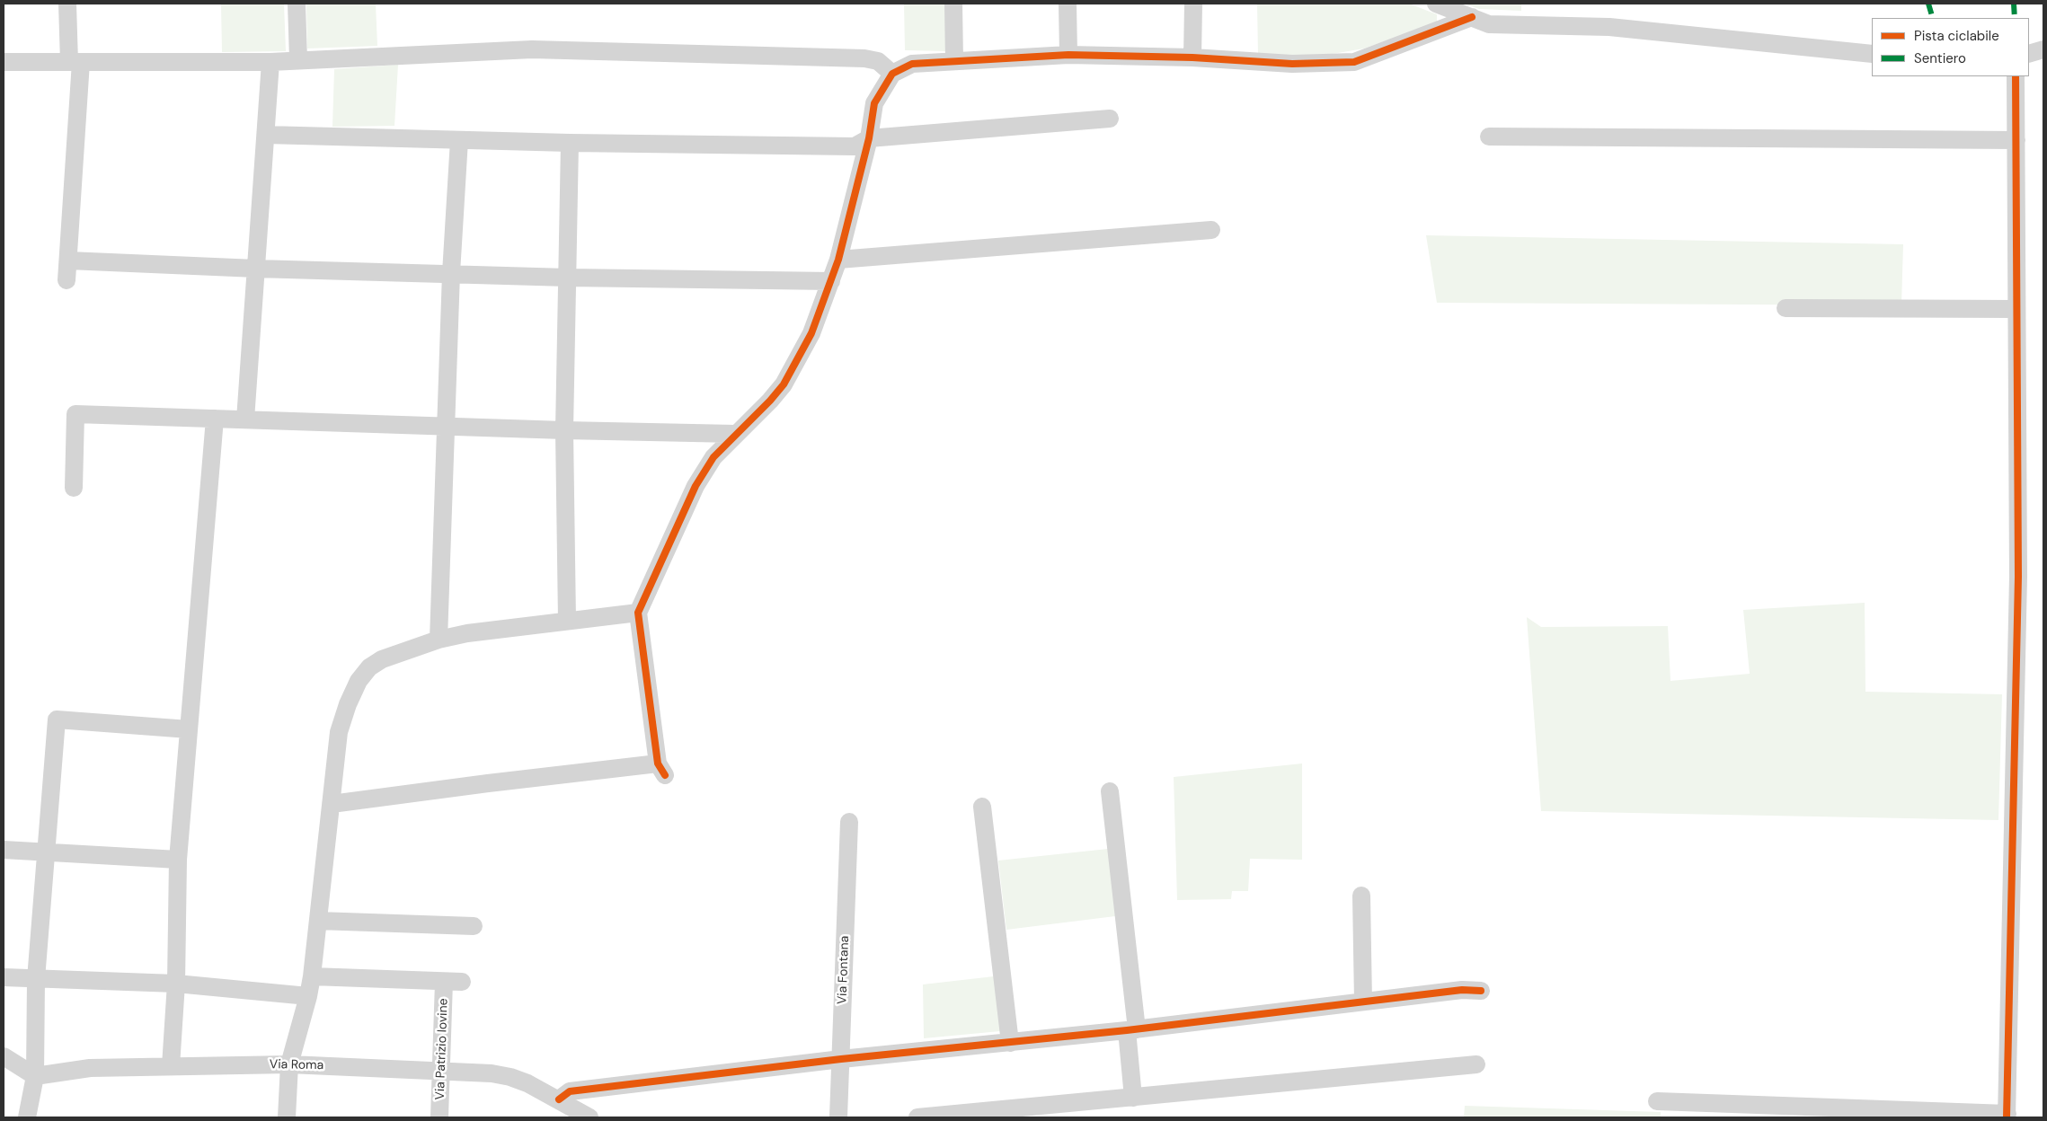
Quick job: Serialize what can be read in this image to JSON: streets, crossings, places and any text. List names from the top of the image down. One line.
{"streets":{"street":["Via Fontana","Via Patrizio Iovine","Via Roma"]},"crossings":[["Via Patrizio Iovine","Via Roma"]],"legend":["Pista ciclabile","Sentiero"]}
